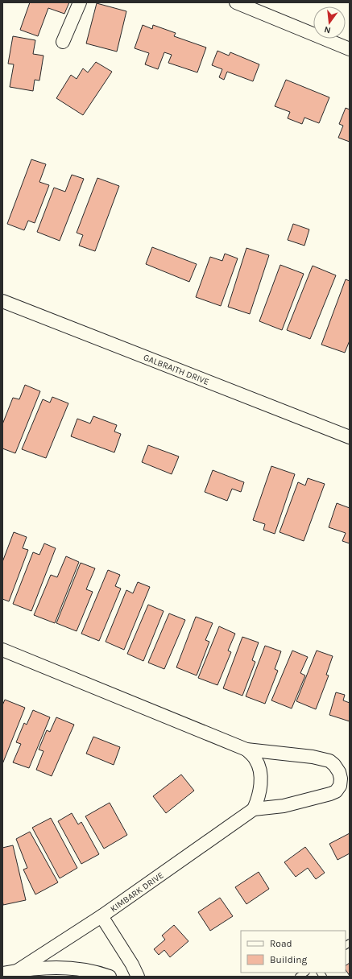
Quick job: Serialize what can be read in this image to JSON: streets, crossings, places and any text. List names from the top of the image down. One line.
{"streets":{"street":["GALBRAITH DRIVE","KIMBARK DRIVE"]},"legend":["Road","Building"],"north":"bottom"}
